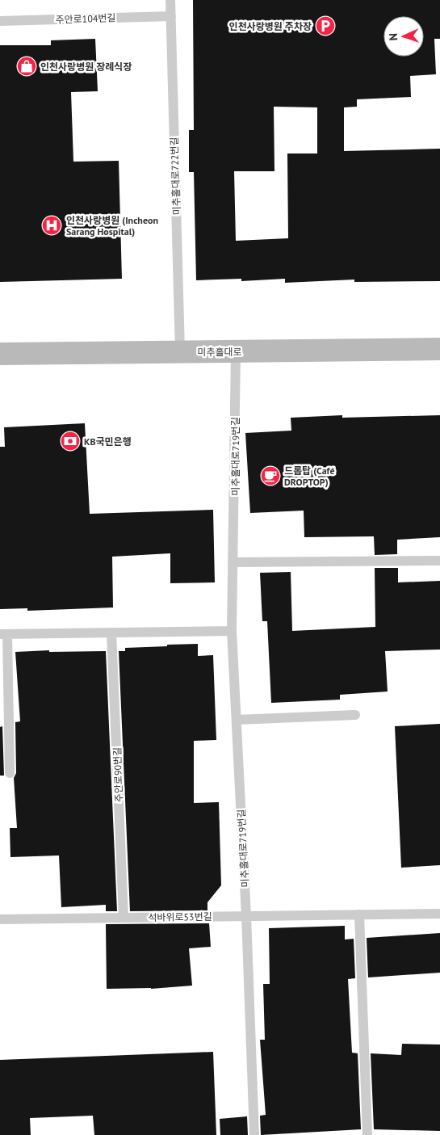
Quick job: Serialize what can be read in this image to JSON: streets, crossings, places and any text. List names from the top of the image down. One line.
{"streets":{"main road":["미추홀대로"],"lane":["주안로104번길","미추홀대로722번길","미추홀대로719번길","주안로90번길","석바위로53번길"]},"crossings":[["주안로104번길","미추홀대로722번길"],["미추홀대로722번길","미추홀대로"],["미추홀대로","미추홀대로719번길"],["미추홀대로719번길","석바위로53번길"],["주안로90번길","석바위로53번길"]],"places":{"parking":["인천사랑병원 주차장"],"shop":["인천사랑병원 장례식장"],"hospital":["인천사랑병원 (Incheon Sarang Hospital)"],"bank":["KB국민은행"],"cafe":["드롭탑 (Café DROPTOP)"]},"north":"left"}
